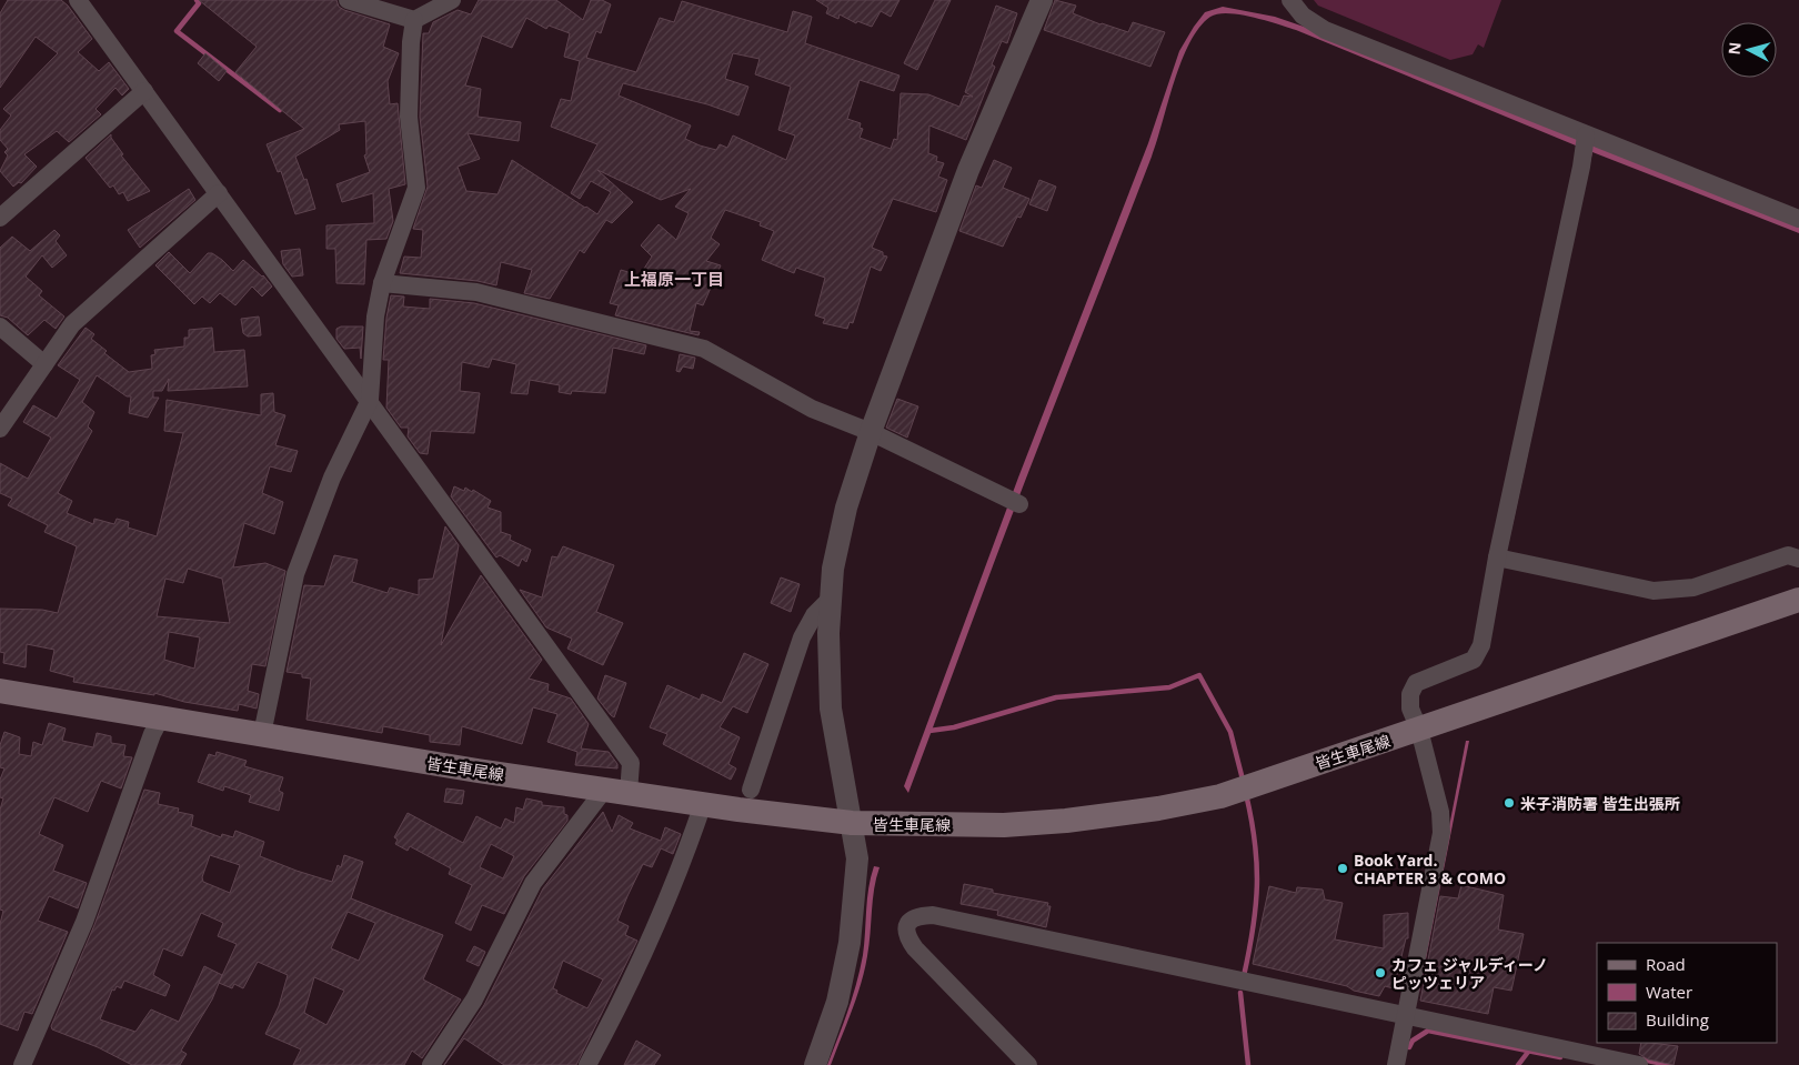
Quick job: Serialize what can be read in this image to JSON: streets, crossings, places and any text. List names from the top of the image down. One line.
{"streets":{"main road":["皆生車尾線"]},"districts":["上福原一丁目"],"places":["米子消防署 皆生出張所","Book Yard. CHAPTER 3 & COMO","カフェ ジャルディーノ ピッツェリア"],"legend":["Road","Water","Building"],"north":"left"}
